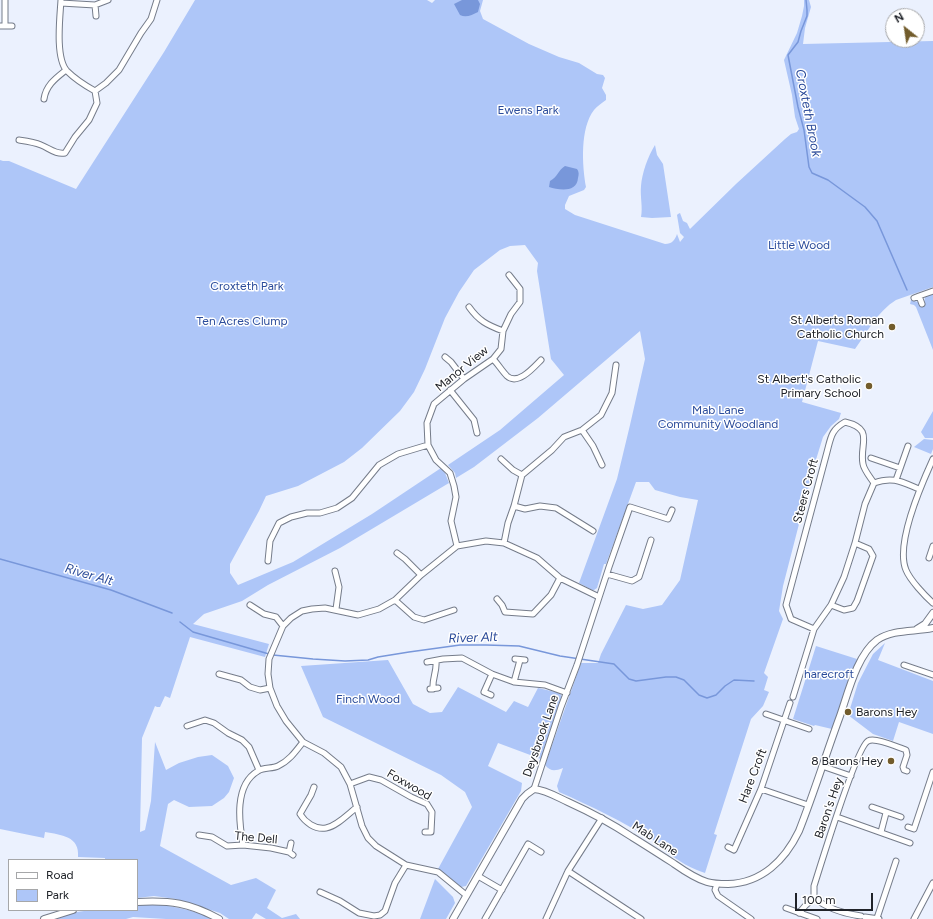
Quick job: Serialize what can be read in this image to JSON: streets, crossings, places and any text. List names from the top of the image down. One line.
{"streets":{"street":["Manor View","Steers Croft","Deysbrook Lane","Hare Croft","Foxwood","Baron's Hey","The Dell","Mab Lane"]},"crossings":[["Deysbrook Lane","Mab Lane"]],"water":["Croxteth Brook","River Alt"],"parks":["Ewens Park","Little Wood","Croxteth Park","Ten Acres Clump","Mab Lane Community Woodland","harecroft","Finch Wood"],"places":["St Alberts Roman Catholic Church","St Albert's Catholic Primary School","Barons Hey","8 Barons Hey"],"legend":["Road","Park"],"scale_bar":"100 m","north":"top left"}
